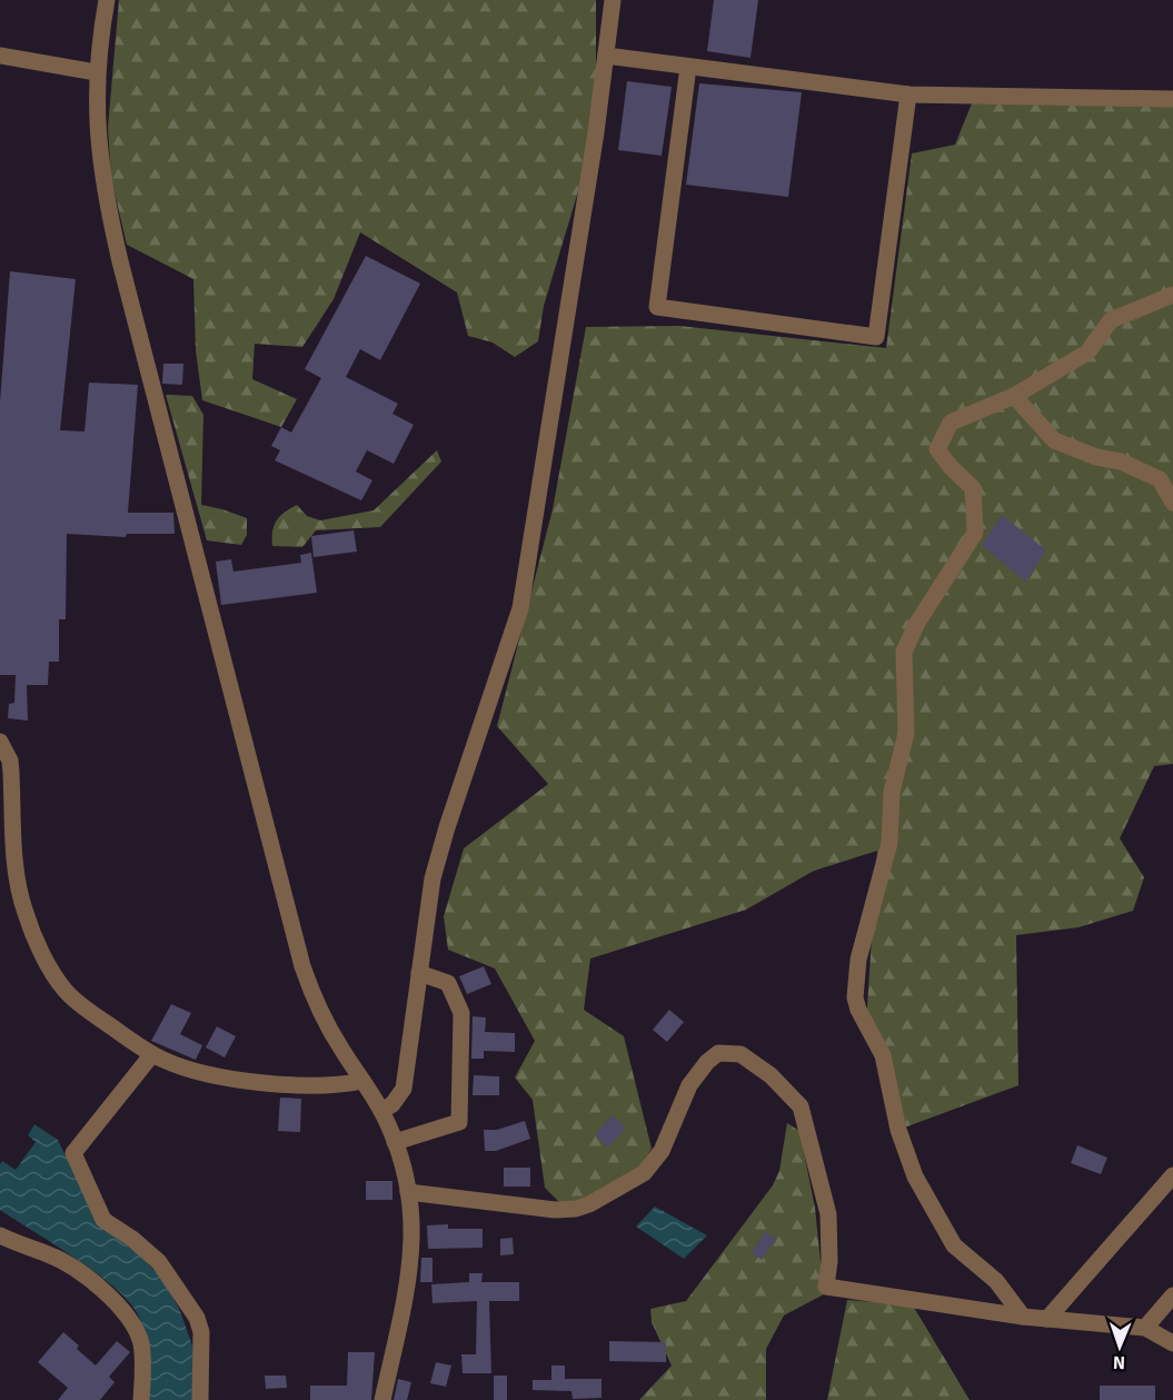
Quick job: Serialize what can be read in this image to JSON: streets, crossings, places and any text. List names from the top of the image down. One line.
{"north":"bottom"}
